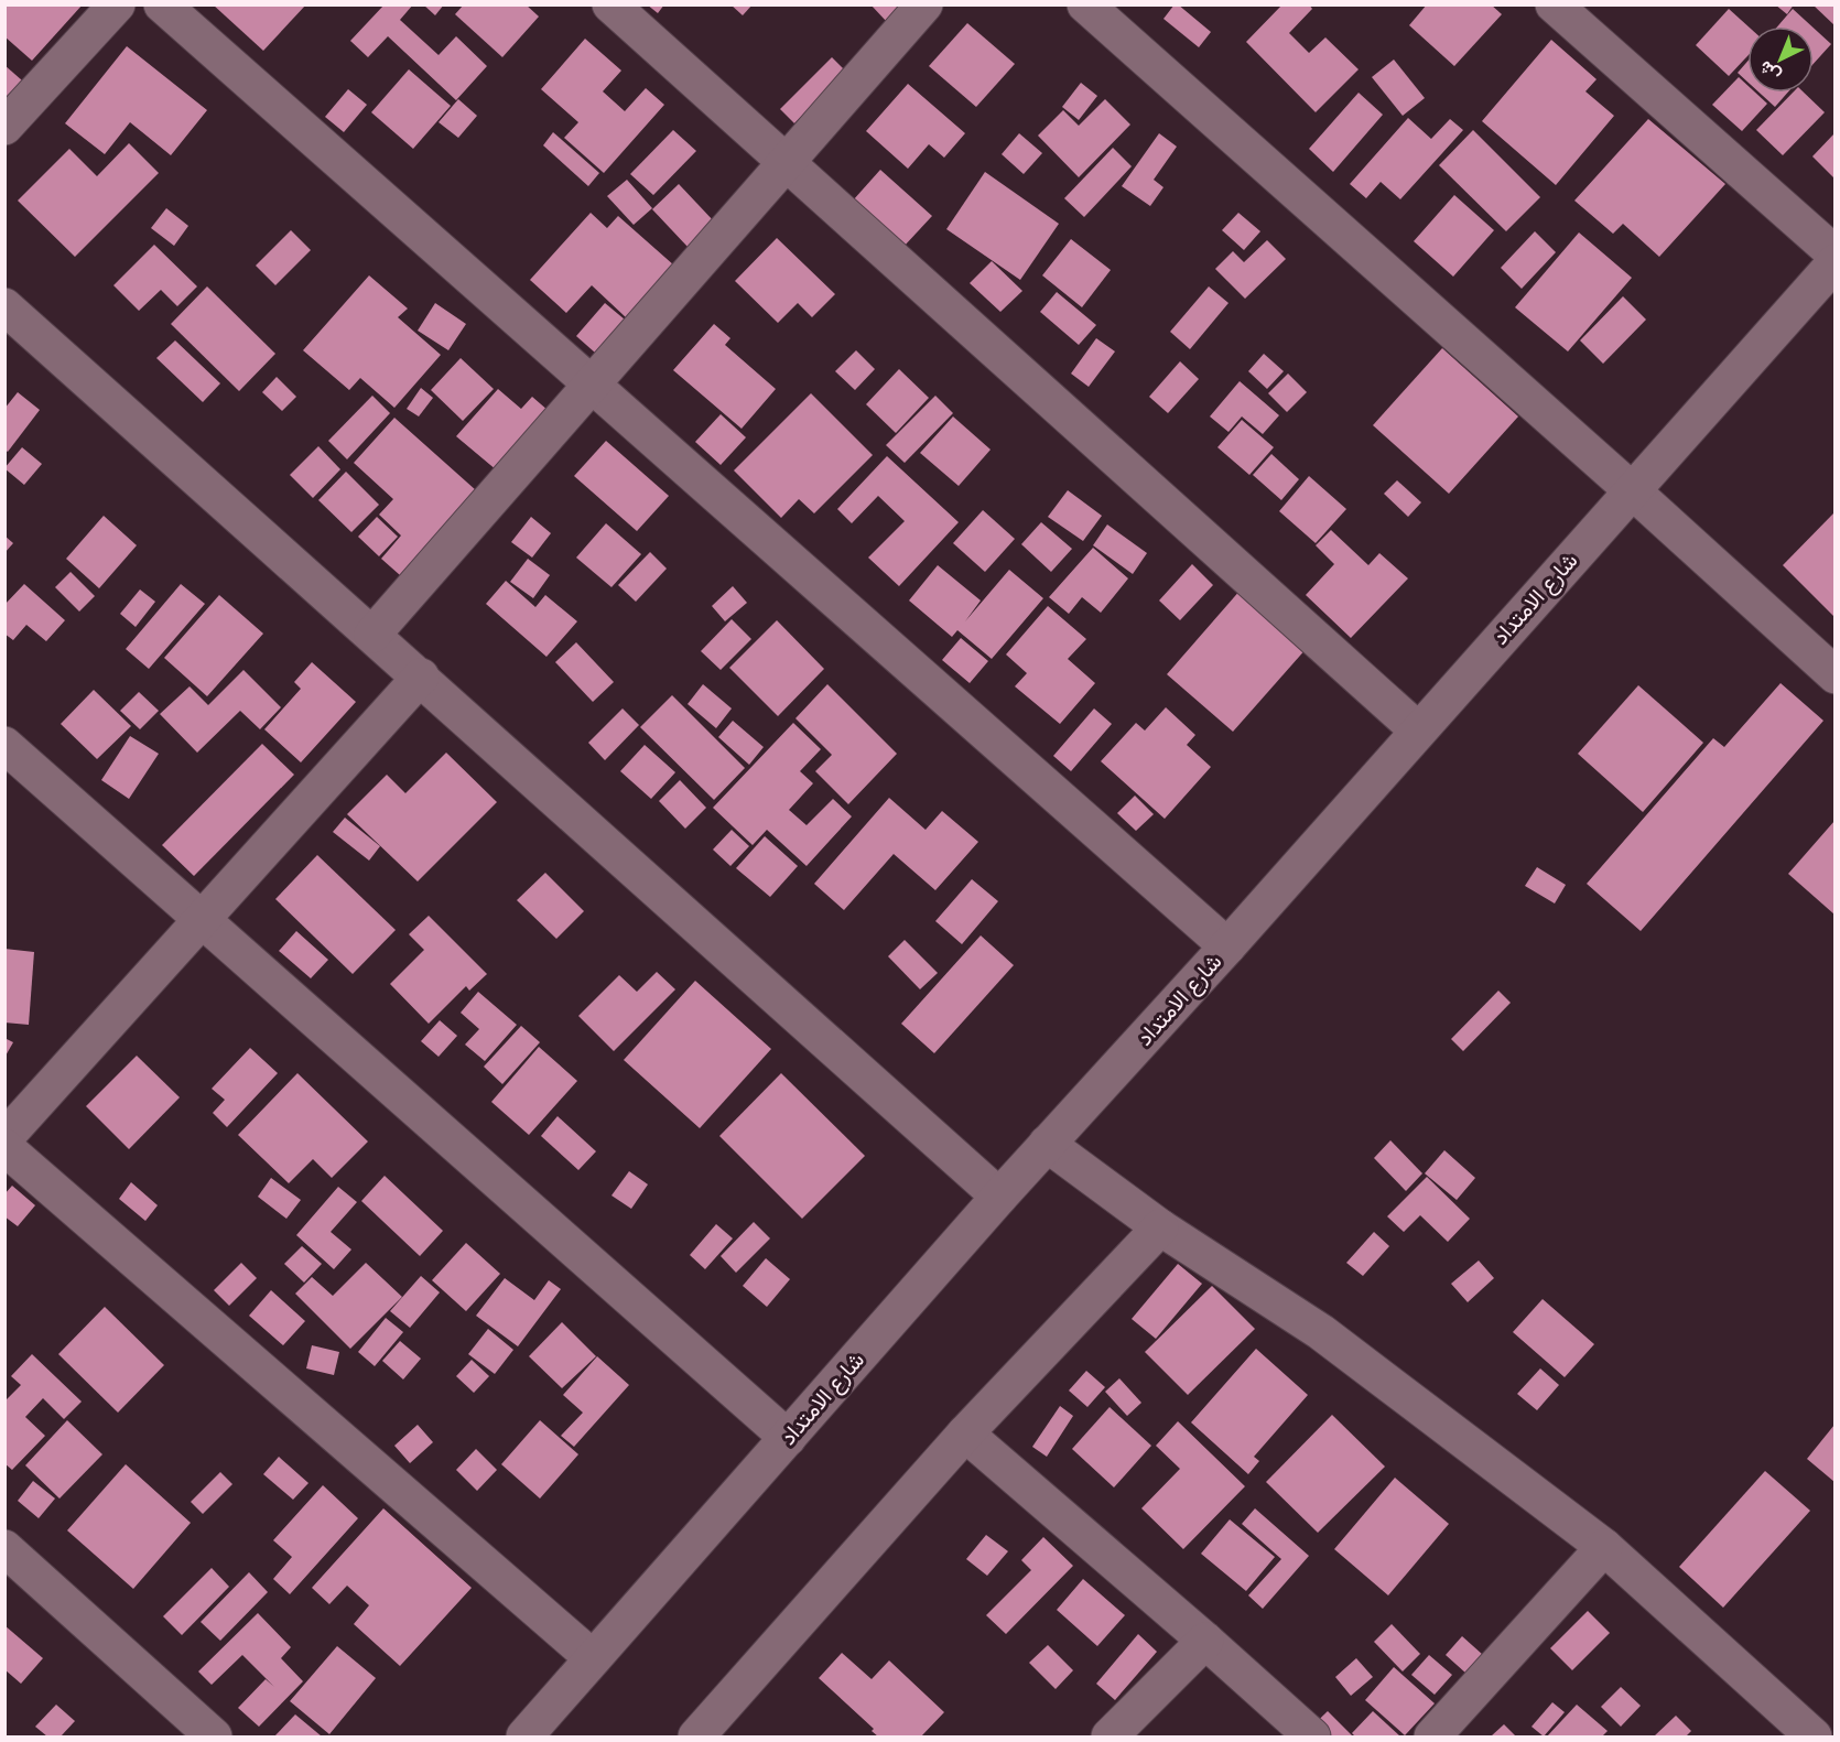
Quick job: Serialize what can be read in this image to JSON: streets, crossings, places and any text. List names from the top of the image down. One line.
{"streets":{"street":["شارع الامتداد"]},"north":"bottom left"}
